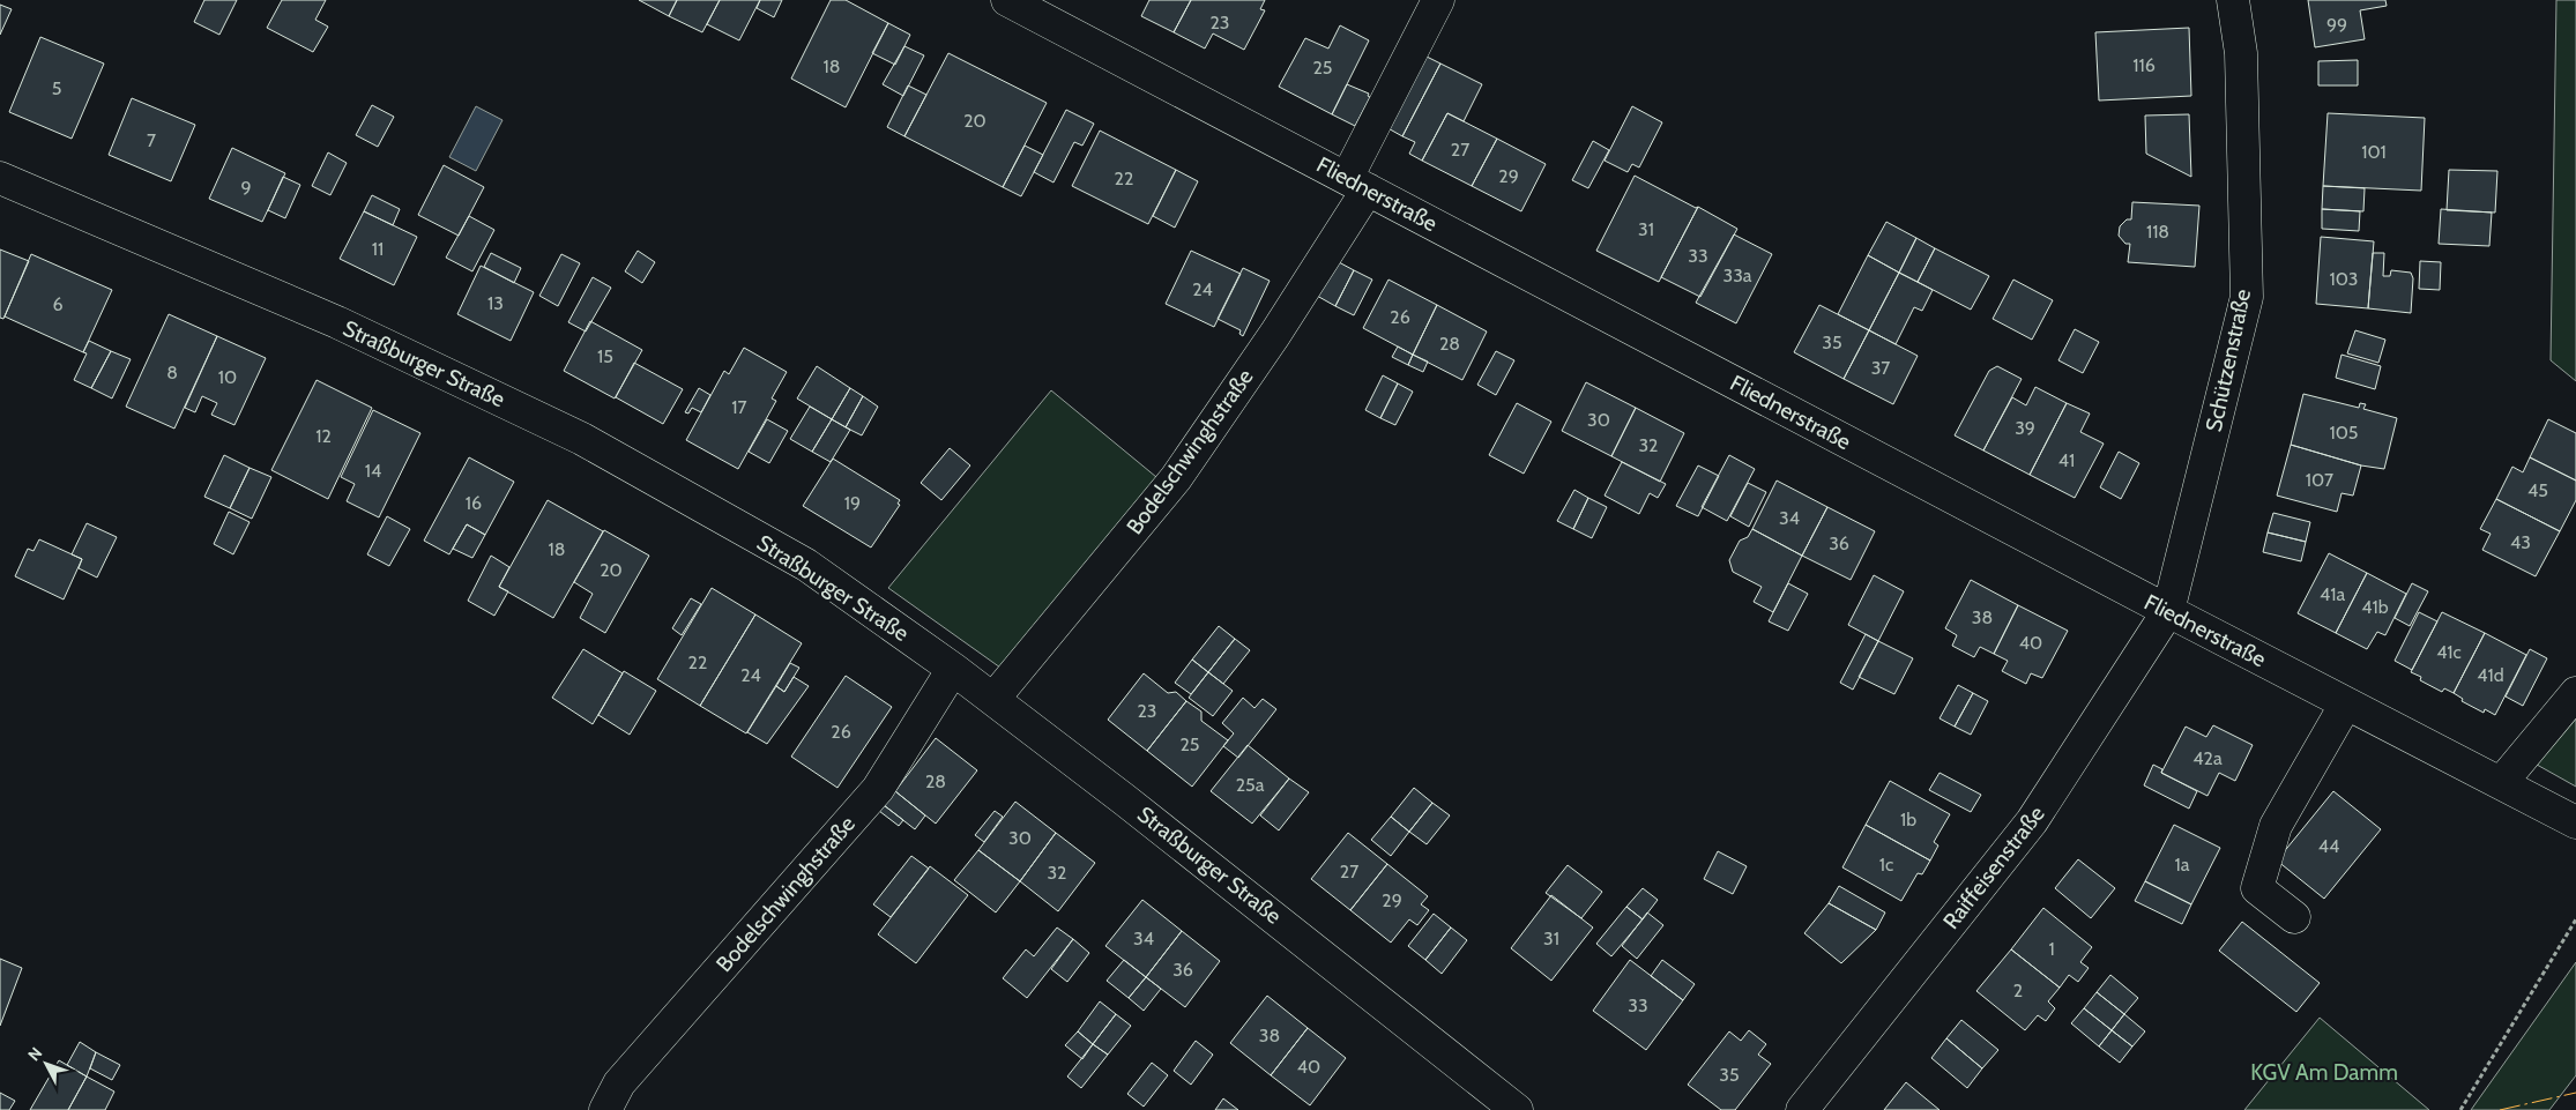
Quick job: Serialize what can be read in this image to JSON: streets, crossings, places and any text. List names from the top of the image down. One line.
{"streets":{"street":["Fliednerstraße","Schützenstraße","Straßburger Straße","Bodelschwinghstraße","Raiffeisenstraße"]},"crossings":[["Fliednerstraße","Schützenstraße"],["Fliednerstraße","Bodelschwinghstraße"],["Fliednerstraße","Raiffeisenstraße"],["Schützenstraße","Raiffeisenstraße"],["Straßburger Straße","Bodelschwinghstraße"]],"parks":["KGV Am Damm"],"house_numbers":["23","99","116","18","25","5","20","7","27","101","29","22","9","31","118","11","33","33a","103","24","13","6","26","35","28","15","37","8","10","17","30","39","105","12","32","41","14","107","45","16","19","34","43","36","18","20","41a","41b","38","40","41c","22","24","41d","23","26","25","42a","28","25a","1b","30","44","1c","1a","27","32","29","34","31","1","36","2","33","38","40","35"],"north":"top left"}
